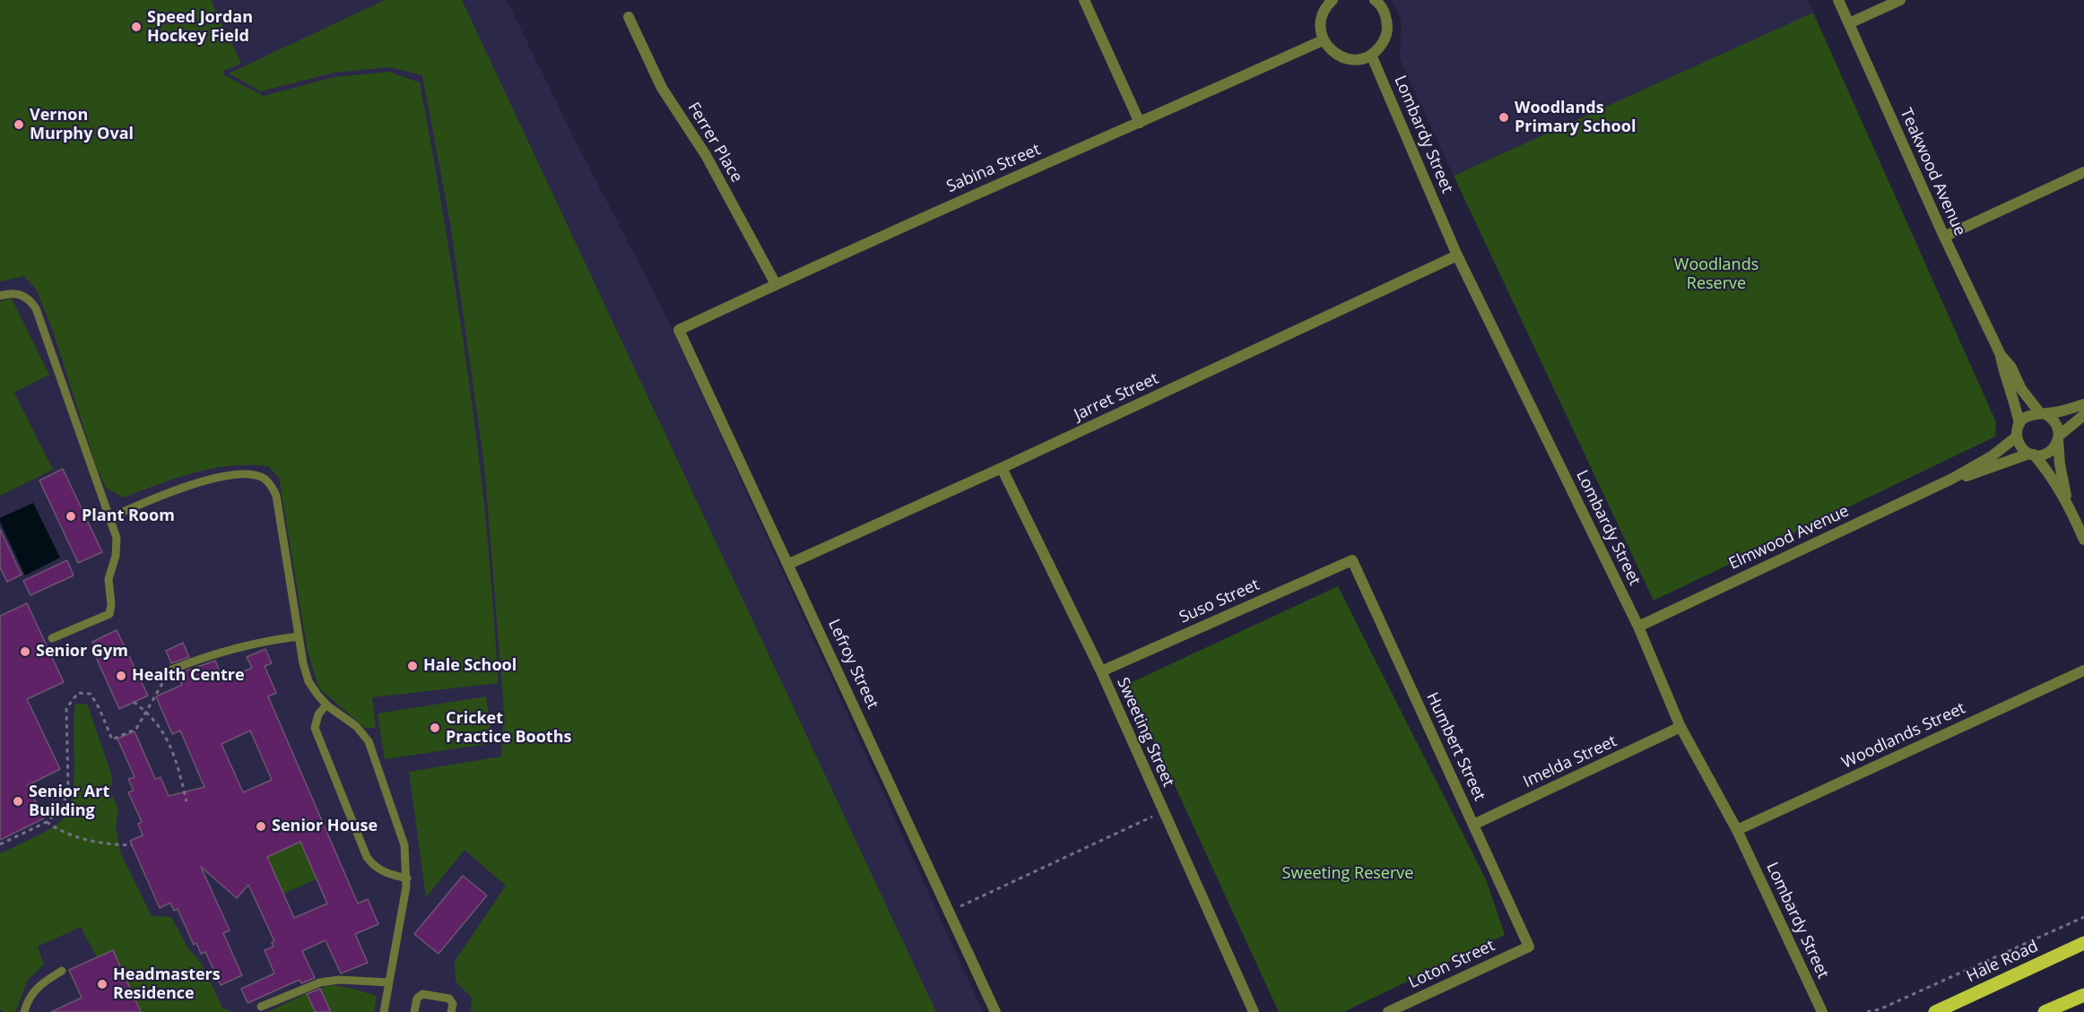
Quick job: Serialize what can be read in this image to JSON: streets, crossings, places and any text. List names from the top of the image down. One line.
{"streets":{"main road":["Hale Road"],"street":["Lombardy Street","Ferrer Place","Sabina Street","Teakwood Avenue","Jarret Street","Elmwood Avenue","Suso Street","Lefroy Street","Sweeting Street","Woodlands Street","Humbert Street","Imelda Street","Loton Street"]},"crossings":[["Lombardy Street","Jarret Street"],["Lombardy Street","Elmwood Avenue"],["Lombardy Street","Woodlands Street"],["Lombardy Street","Imelda Street"],["Ferrer Place","Sabina Street"],["Sabina Street","Lefroy Street"],["Teakwood Avenue","Elmwood Avenue"],["Jarret Street","Lefroy Street"],["Jarret Street","Sweeting Street"],["Suso Street","Sweeting Street"],["Suso Street","Humbert Street"],["Humbert Street","Imelda Street"],["Humbert Street","Loton Street"]],"parks":["Woodlands Reserve","Sweeting Reserve"],"places":["Speed Jordan Hockey Field","Woodlands Primary School","Vernon Murphy Oval","Plant Room","Senior Gym","Hale School","Health Centre","Cricket Practice Booths","Senior Art Building","Senior House","Headmasters Residence"]}
